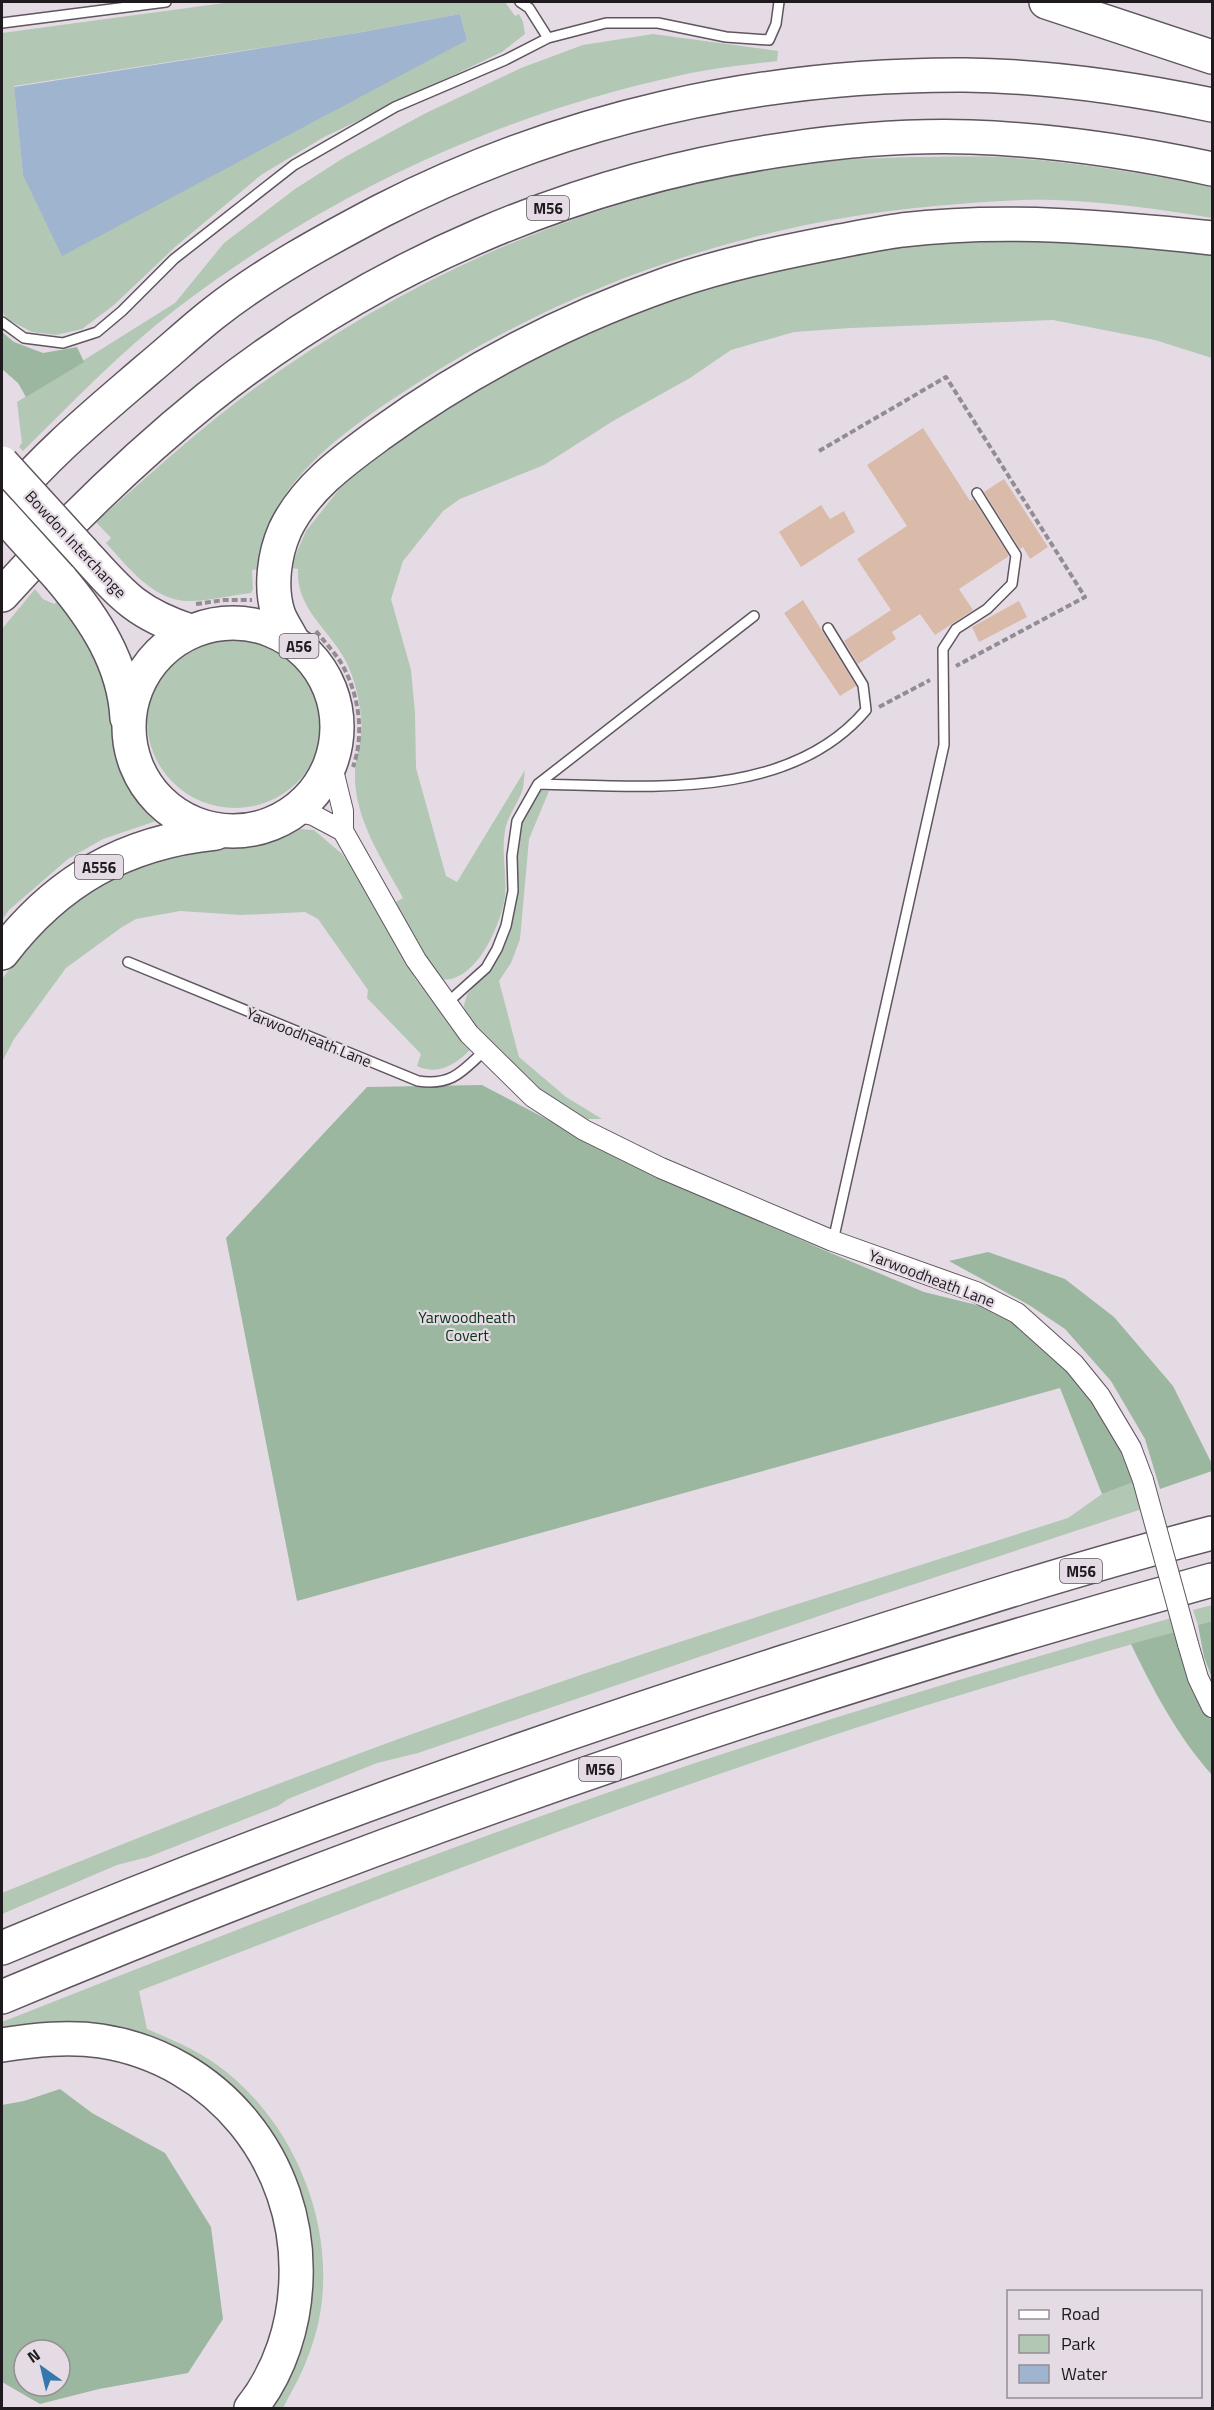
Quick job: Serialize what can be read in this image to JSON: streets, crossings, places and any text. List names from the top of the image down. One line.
{"streets":{"highway":["M56","Bowdon Interchange","A56","A556"],"street":["Yarwoodheath Lane"]},"crossings":[["Bowdon Interchange","A56"],["A56","A556"],["A56","Yarwoodheath Lane"]],"parks":["Yarwoodheath Covert"],"legend":["Road","Park","Water"],"north":"top left"}
